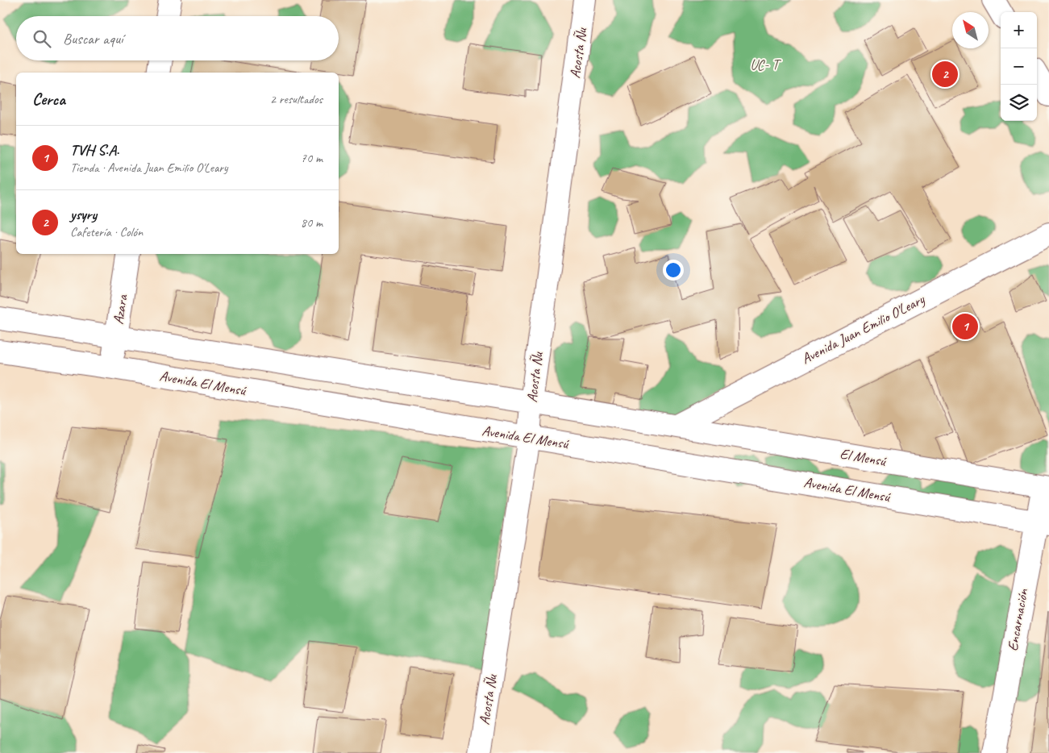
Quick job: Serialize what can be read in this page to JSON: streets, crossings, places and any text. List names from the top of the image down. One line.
{"streets":{"street":["Acosta Ñu","Azara","Avenida Juan Emilio O'Leary","Avenida El Mensú","El Mensú","Encarnación"]},"crossings":[["Acosta Ñu","Avenida El Mensú"],["Azara","Avenida El Mensú"],["Avenida Juan Emilio O'Leary","El Mensú"],["Avenida El Mensú","Encarnación"],["El Mensú","Encarnación"]],"parks":["UC- T"],"north":"top left","page":{"map_buttons":["+","−"],"search":"Buscar aquí","pins":["2","1"],"heading":["Cerca","2 resultados"],"list":[{"mark":"1","name":"TVH S.A.","note":"Tienda · Avenida Juan Emilio O'Leary","value":"70 m"},{"mark":"2","name":"ysyry","note":"Cafetería · Colón","value":"80 m"}]}}
